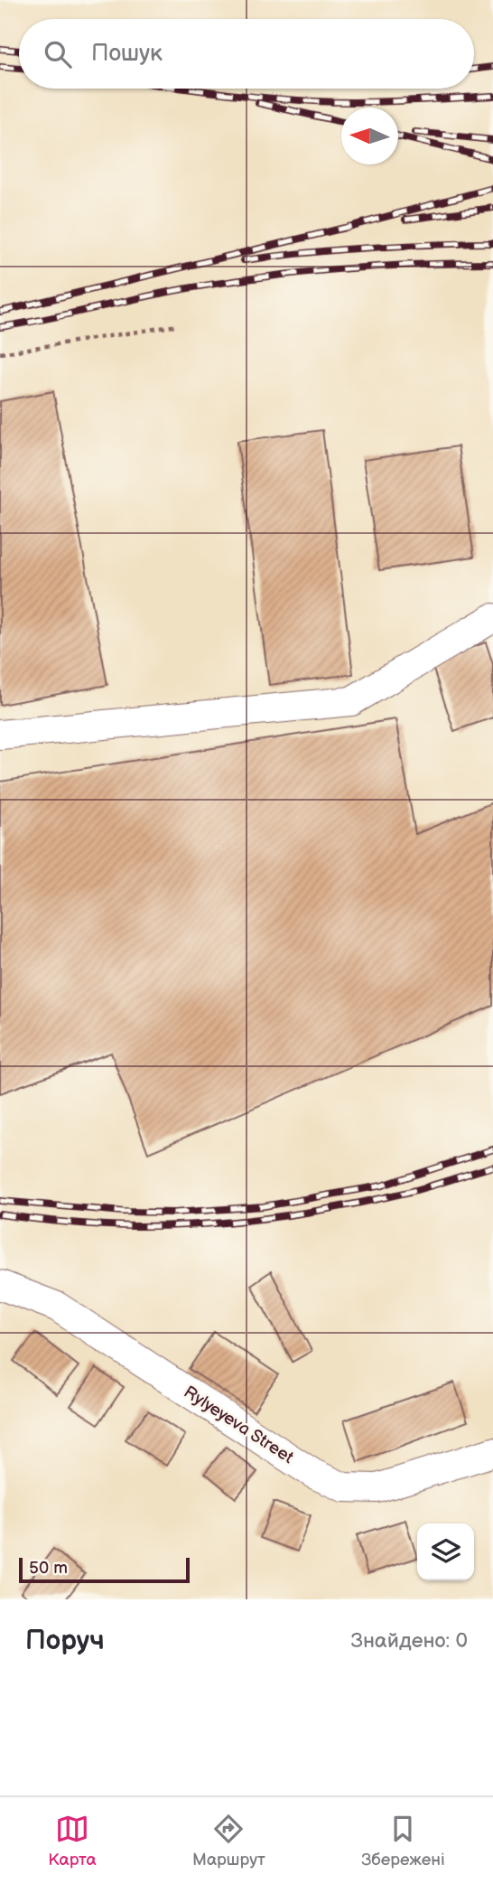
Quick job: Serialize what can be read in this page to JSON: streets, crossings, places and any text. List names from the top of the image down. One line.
{"streets":{"street":["Rylyeyeva Street"]},"scale_bar":"50 m","north":"left","page":{"search":"Пошук","scale":"50 m","heading":["Поруч","Знайдено: 0"],"nav":["Карта","Маршрут","Збережені"]}}
